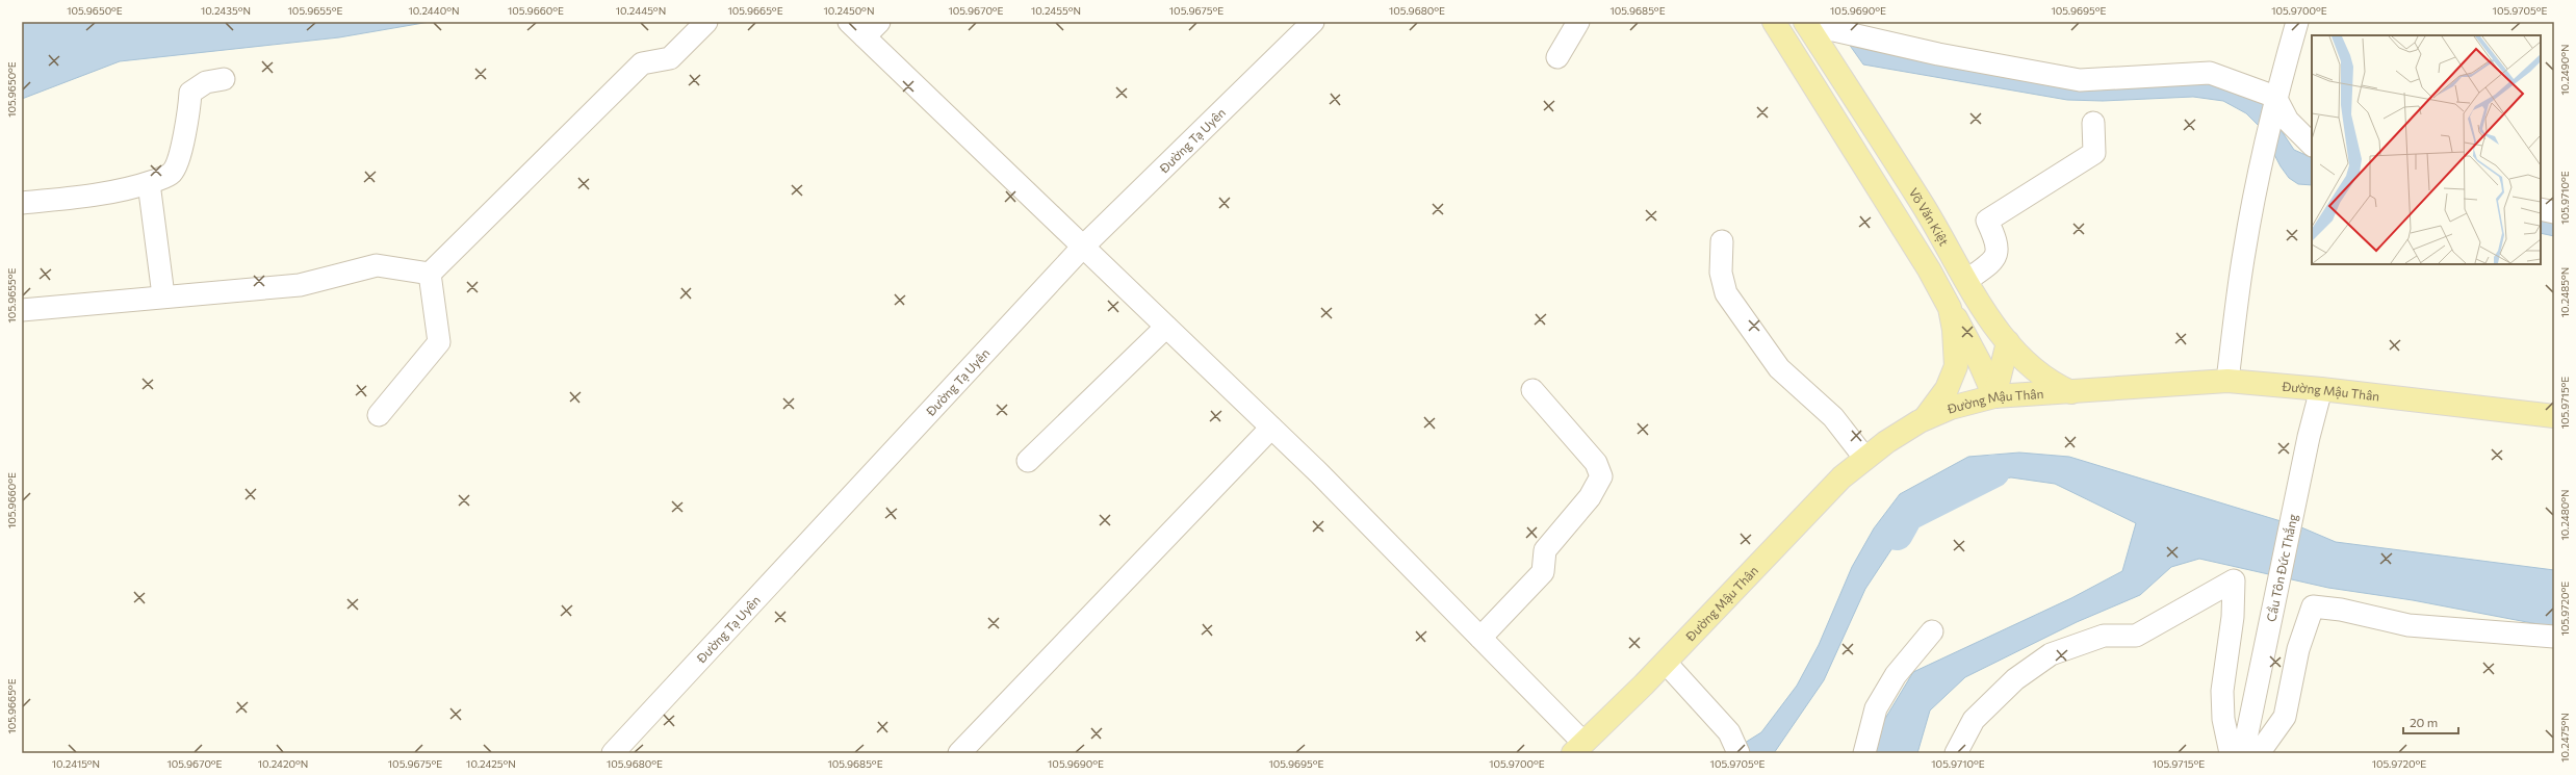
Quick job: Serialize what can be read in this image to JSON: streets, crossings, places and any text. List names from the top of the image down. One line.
{"streets":{"main road":["Võ Văn Kiệt","Đường Mậu Thân"],"street":["Đường Tạ Uyên","Cầu Tôn Đức Thắng"]},"crossings":[["Võ Văn Kiệt","Đường Mậu Thân"],["Đường Mậu Thân","Cầu Tôn Đức Thắng"]],"scale_bar":"20 m","coordinates":["105.9650°E","10.2435°N","105.9655°E","10.2440°N","105.9660°E","10.2445°N","105.9665°E","10.2450°N","105.9670°E","10.2455°N","105.9675°E","105.9680°E","105.9685°E","105.9690°E","105.9695°E","105.9700°E","105.9705°E","10.2490°N","105.9710°E","10.2485°N","105.9715°E","10.2480°N","105.9720°E","10.2475°N","10.2415°N","10.2420°N","10.2425°N"]}
